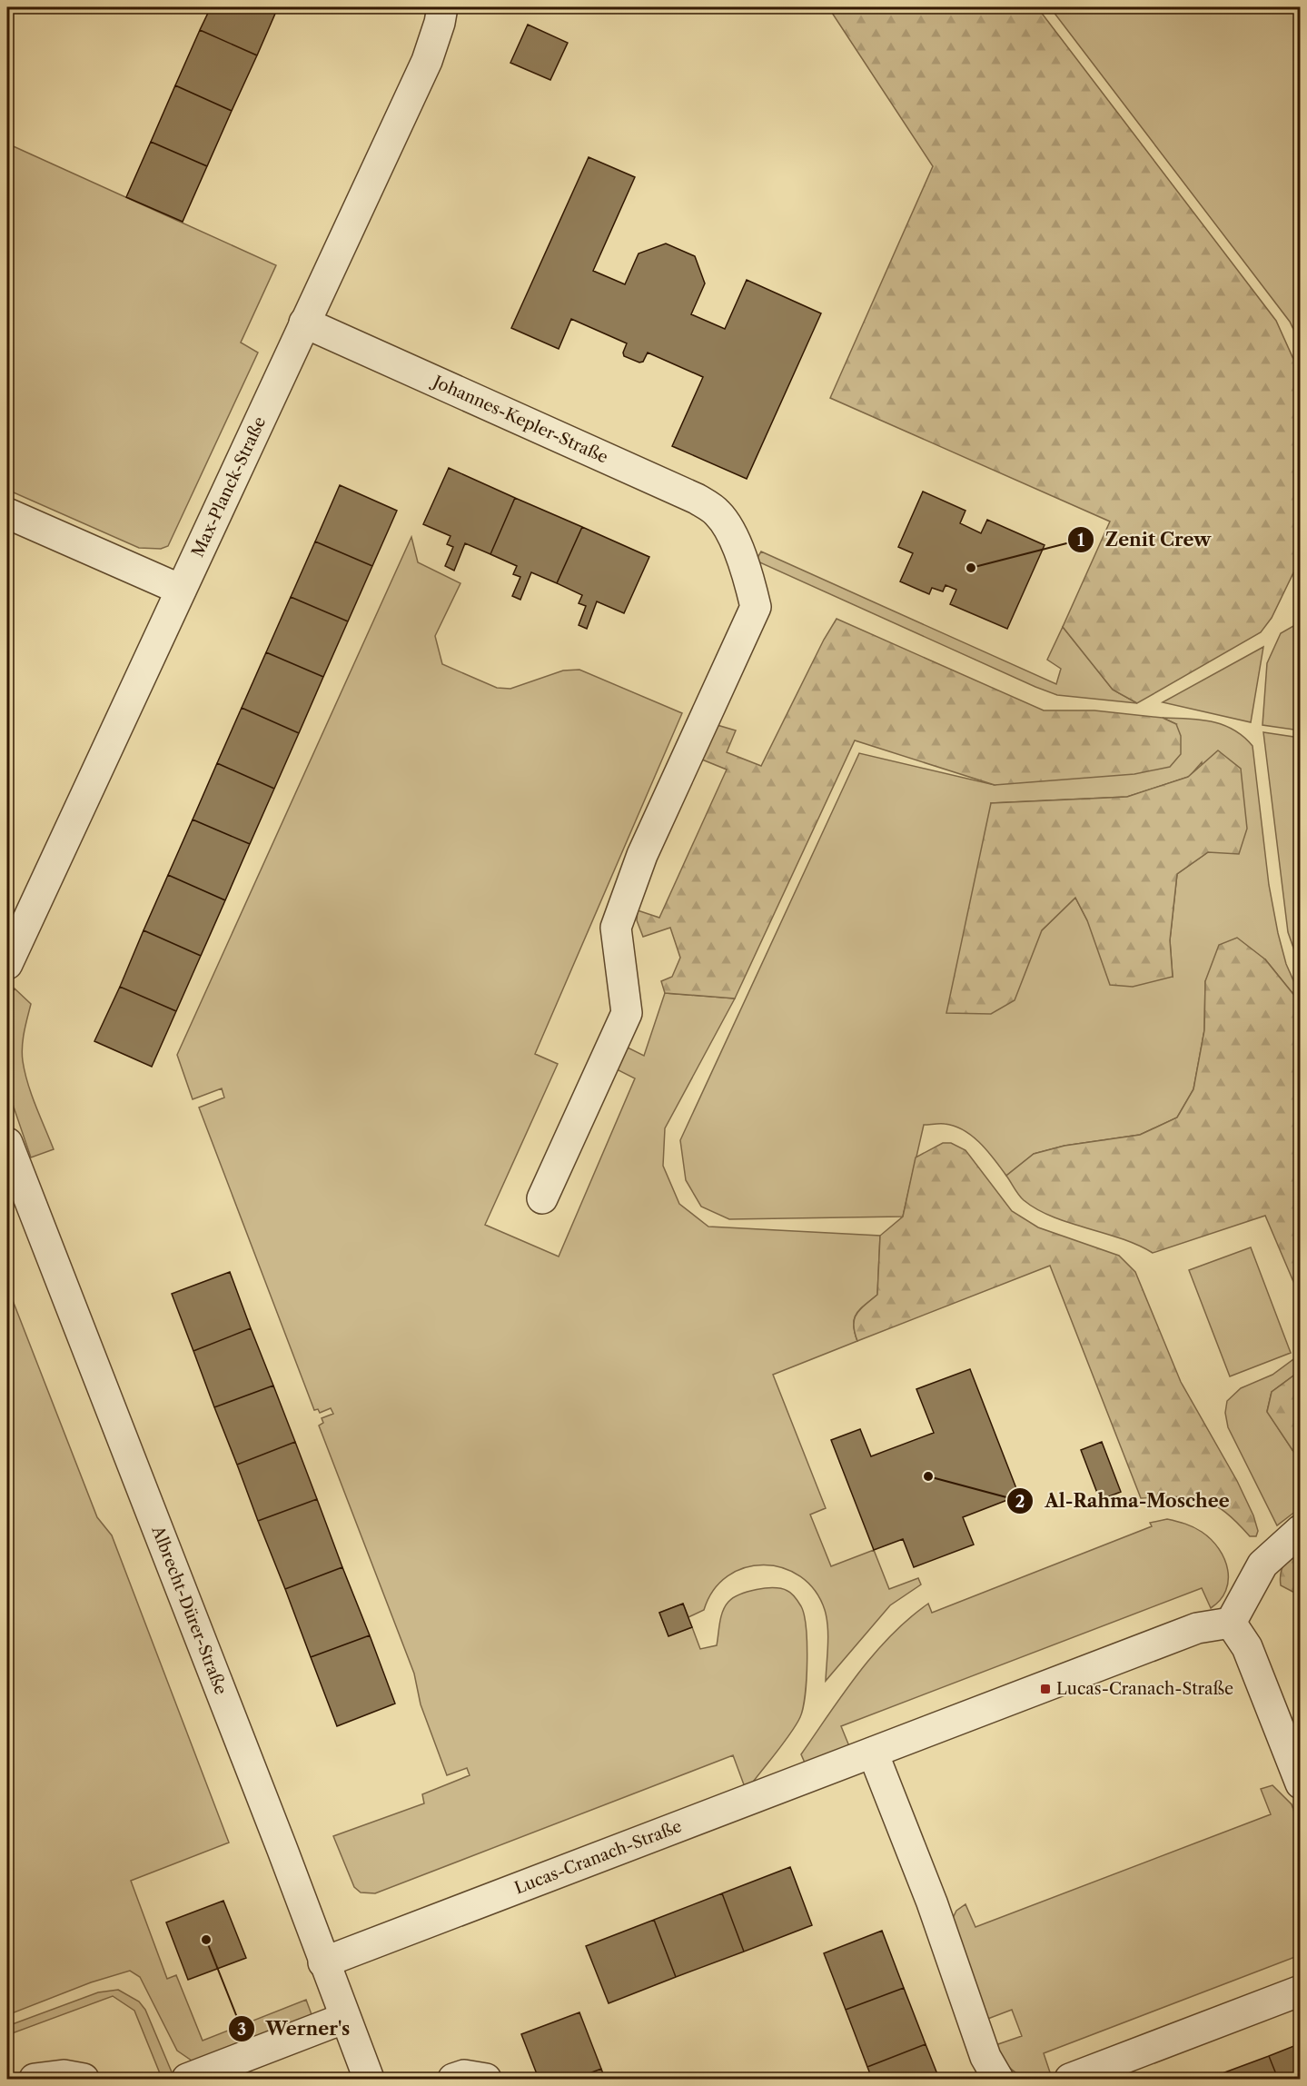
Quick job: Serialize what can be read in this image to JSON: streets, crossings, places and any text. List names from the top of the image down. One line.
{"streets":{"street":["Johannes-Kepler-Straße","Max-Planck-Straße","Albrecht-Dürer-Straße","Lucas-Cranach-Straße"]},"crossings":[["Johannes-Kepler-Straße","Max-Planck-Straße"],["Albrecht-Dürer-Straße","Lucas-Cranach-Straße"]],"places":{"other":["Zenit Crew","Al-Rahma-Moschee","Werner's"],"transit":["Lucas-Cranach-Straße"]}}
